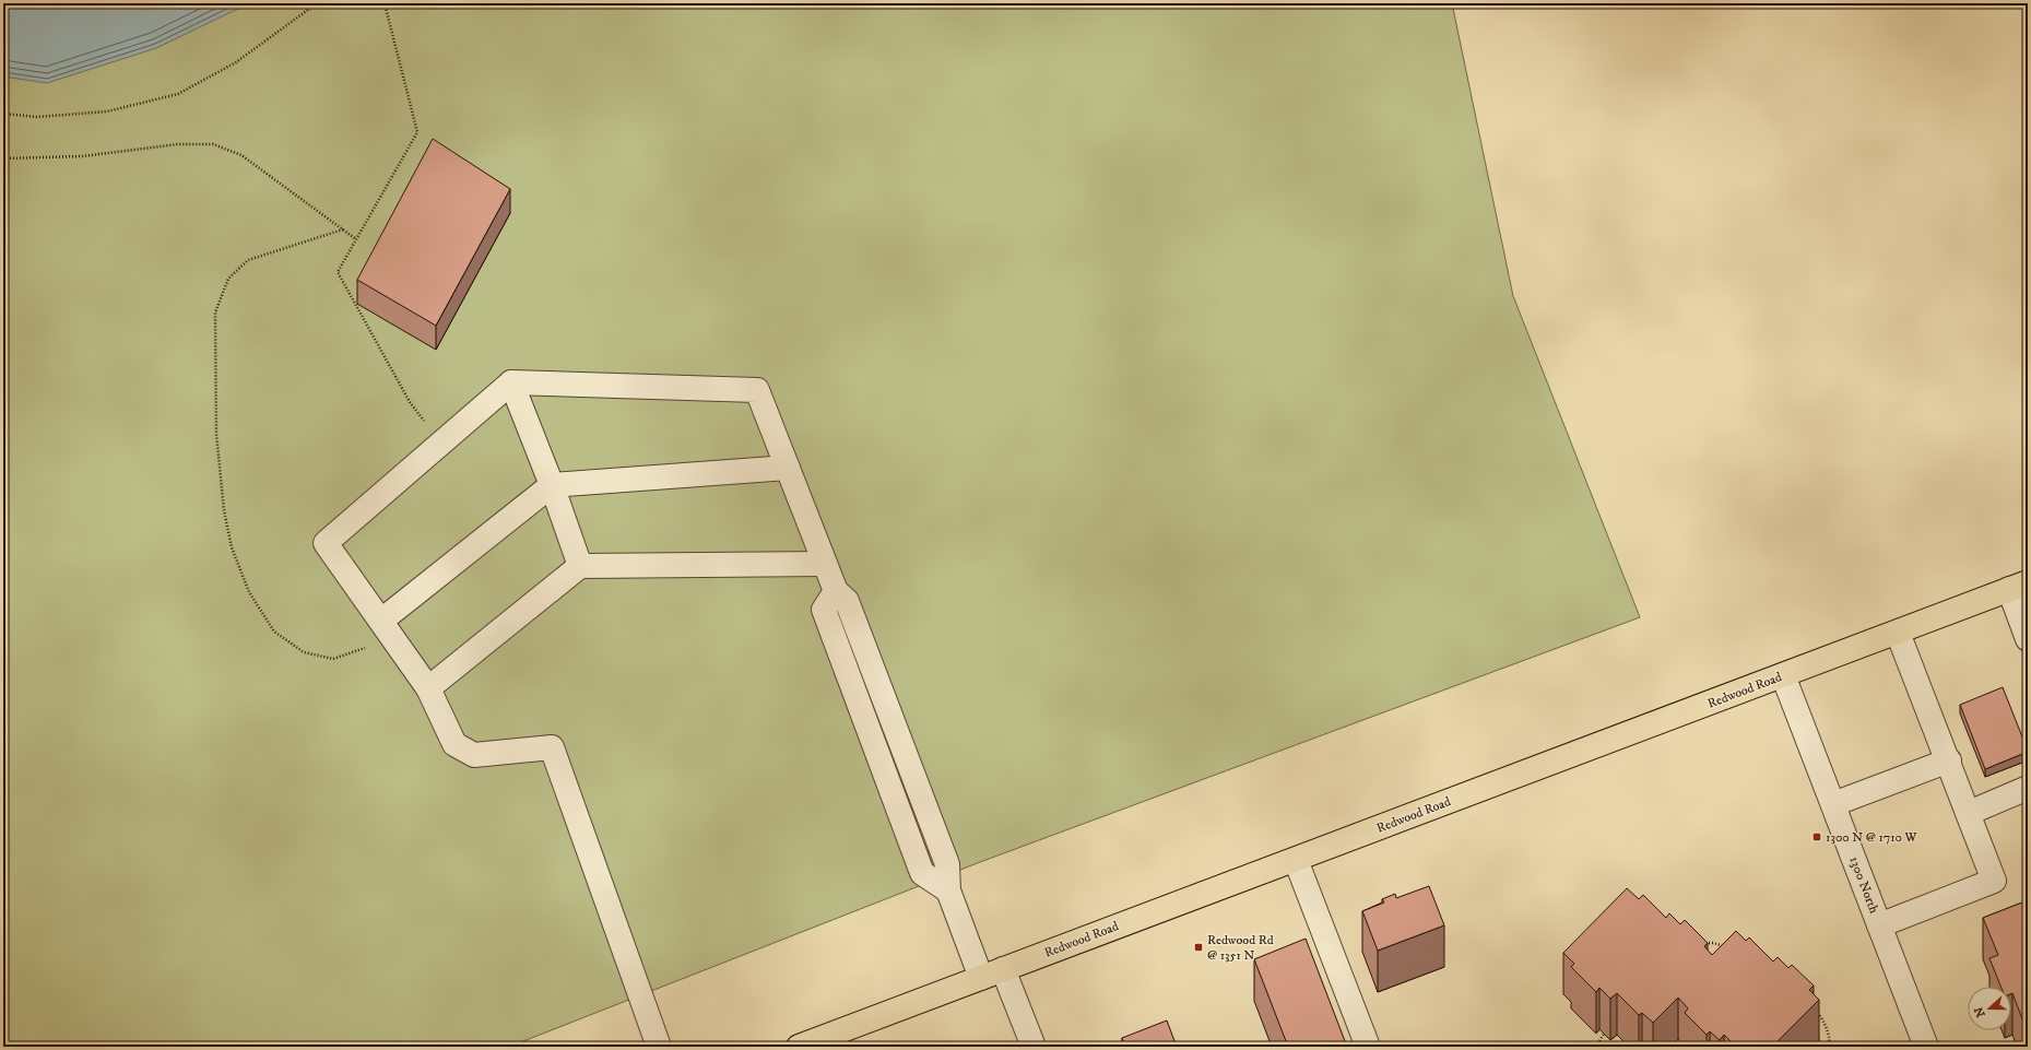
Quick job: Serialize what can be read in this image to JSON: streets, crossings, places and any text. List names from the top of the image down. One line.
{"streets":{"main road":["Redwood Road"],"street":["1300 North"]},"crossings":[["Redwood Road","1300 North"]],"places":{"transit":["1300 N @ 1710 W","Redwood Rd @ 1351 N"]},"north":"left"}
